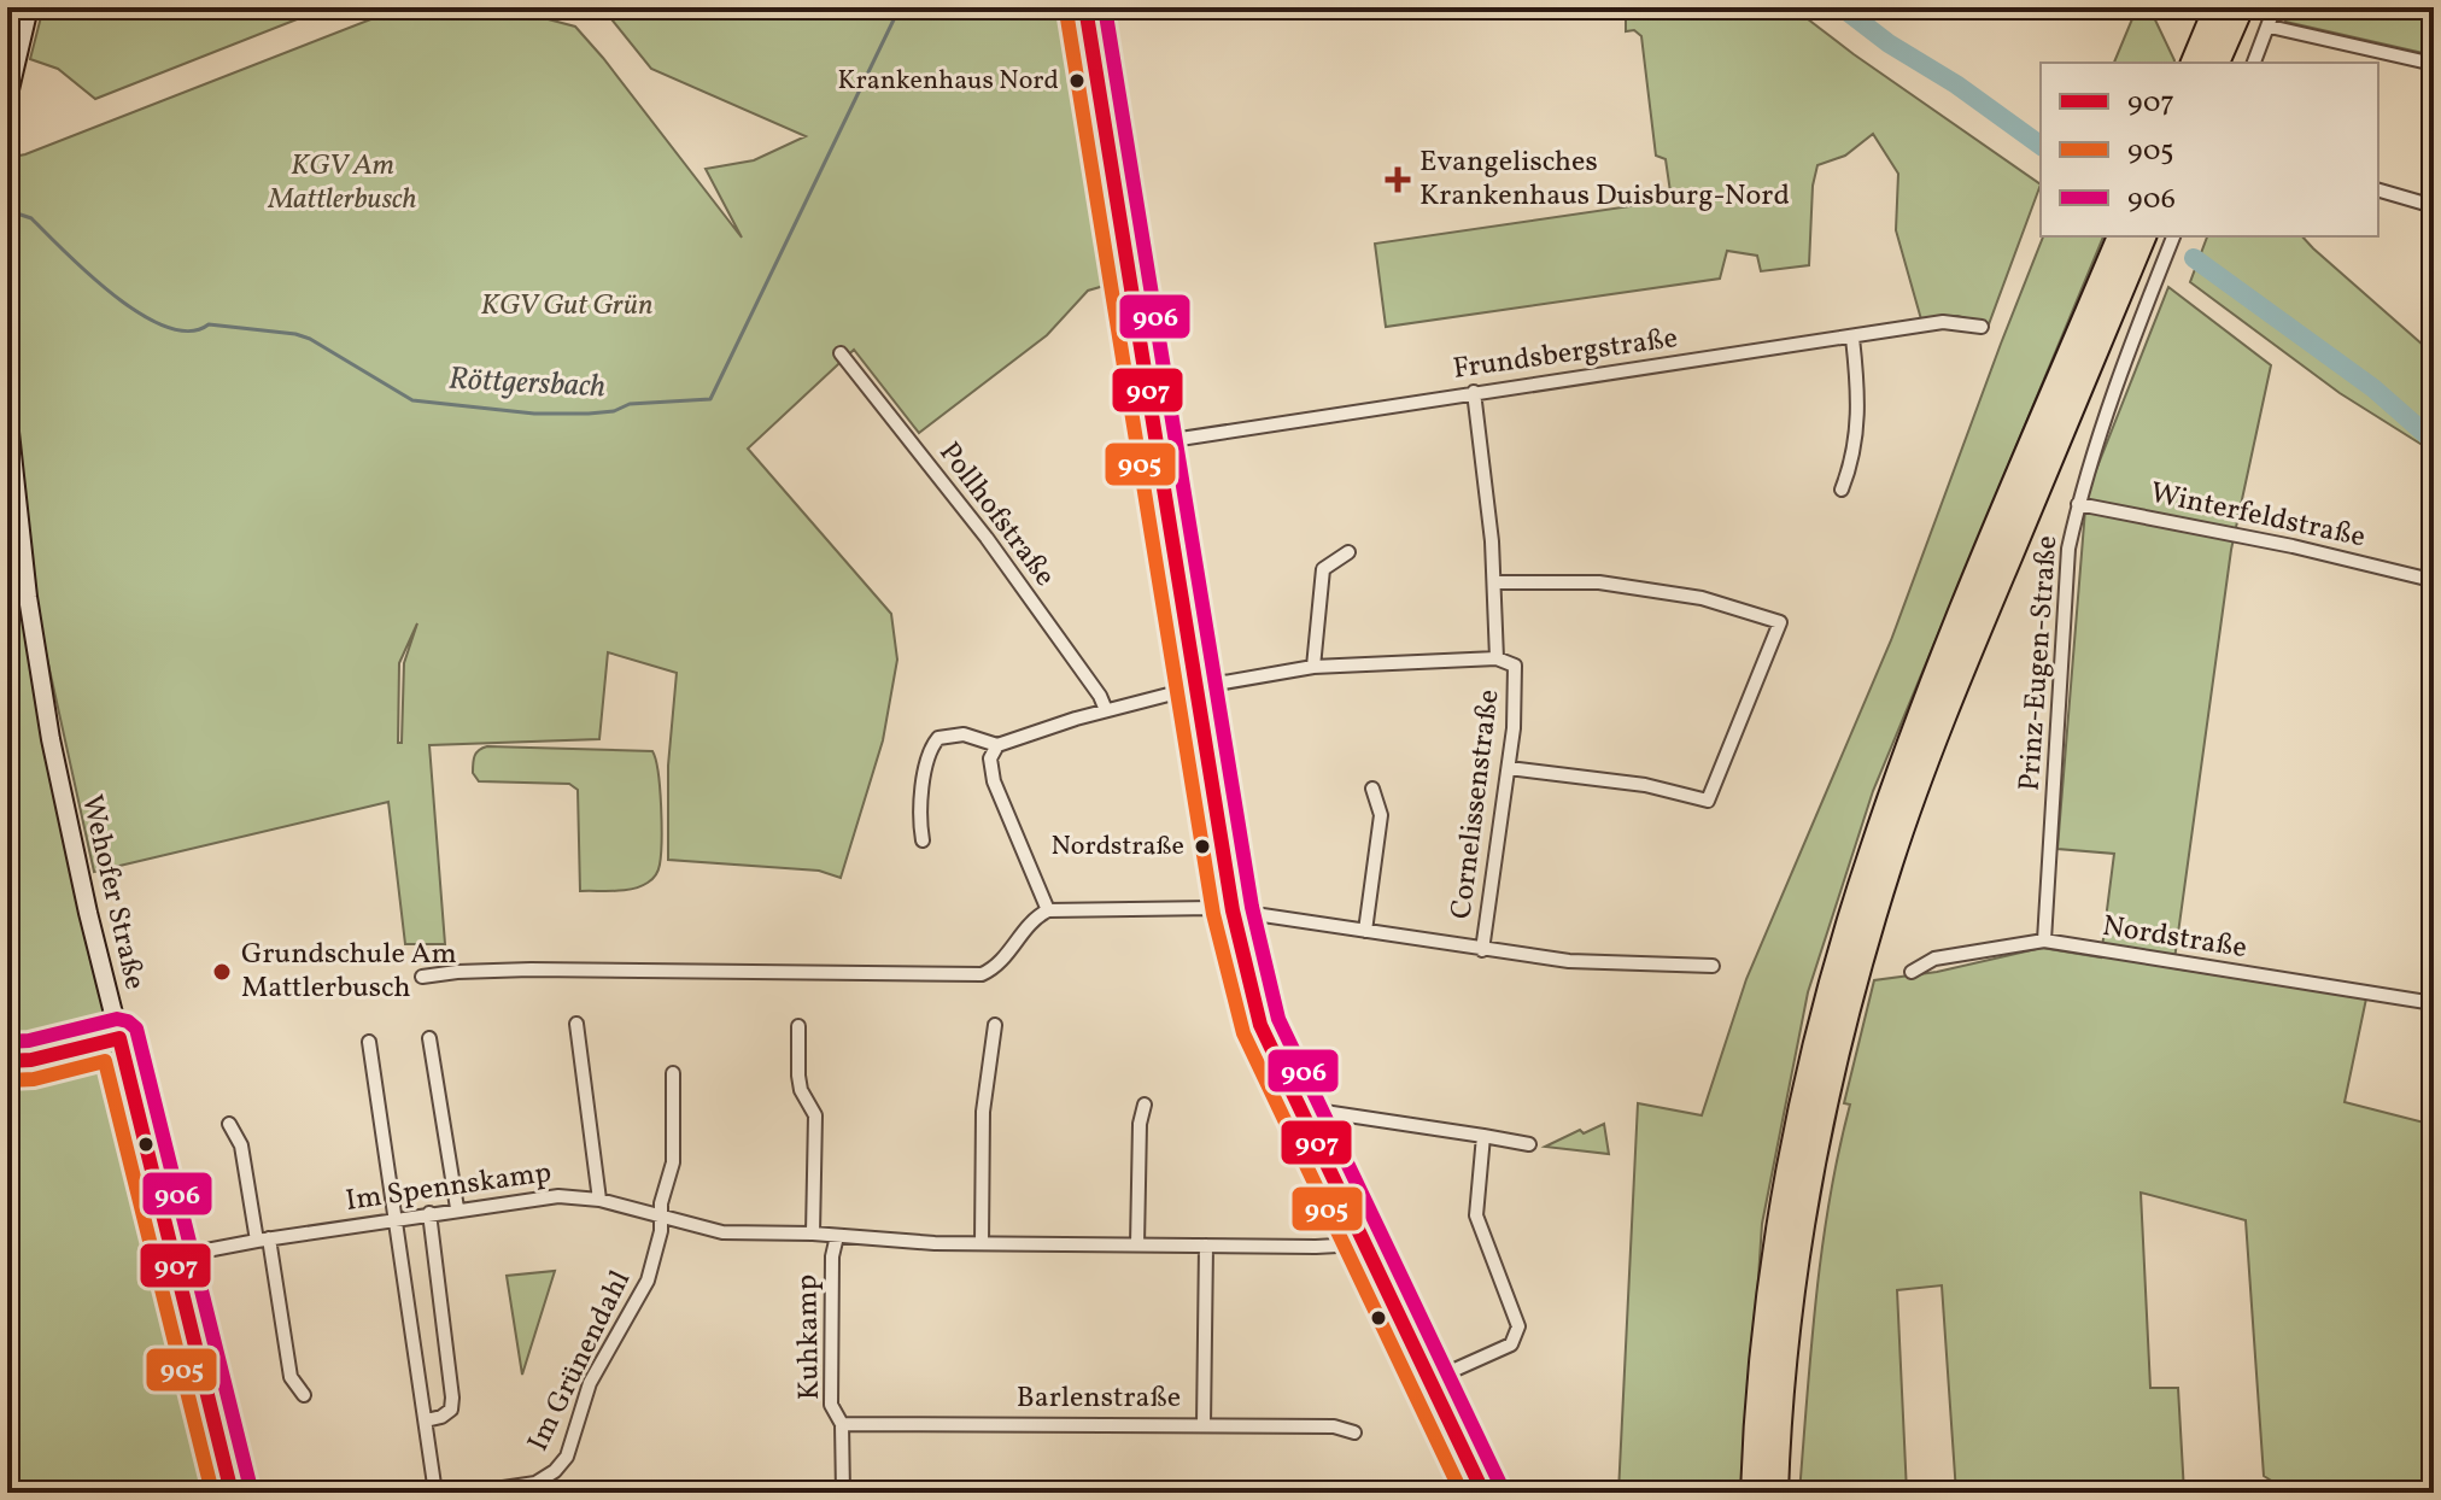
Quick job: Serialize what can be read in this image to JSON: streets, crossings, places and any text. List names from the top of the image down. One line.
{"streets":{"street":["Frundsbergstraße","Pollhofstraße","Winterfeldstraße","Prinz-Eugen-Straße","Cornelissenstraße","Wehofer Straße","Nordstraße","Im Spennskamp","Kuhkamp","Im Grünendahl","Barlenstraße"]},"crossings":[["Frundsbergstraße","Cornelissenstraße"],["Winterfeldstraße","Prinz-Eugen-Straße"],["Prinz-Eugen-Straße","Nordstraße"],["Wehofer Straße","Im Spennskamp"],["Im Spennskamp","Kuhkamp"],["Im Spennskamp","Im Grünendahl"],["Kuhkamp","Barlenstraße"]],"water":["Röttgersbach"],"parks":["KGV Am Mattlerbusch","KGV Gut Grün"],"places":{"other":["Krankenhaus Nord","Nordstraße","Grundschule Am Mattlerbusch"],"health":["Evangelisches Krankenhaus Duisburg-Nord"]},"lines":["transit line 907","transit line 906","transit line 905"],"legend":["907","905","906"]}
